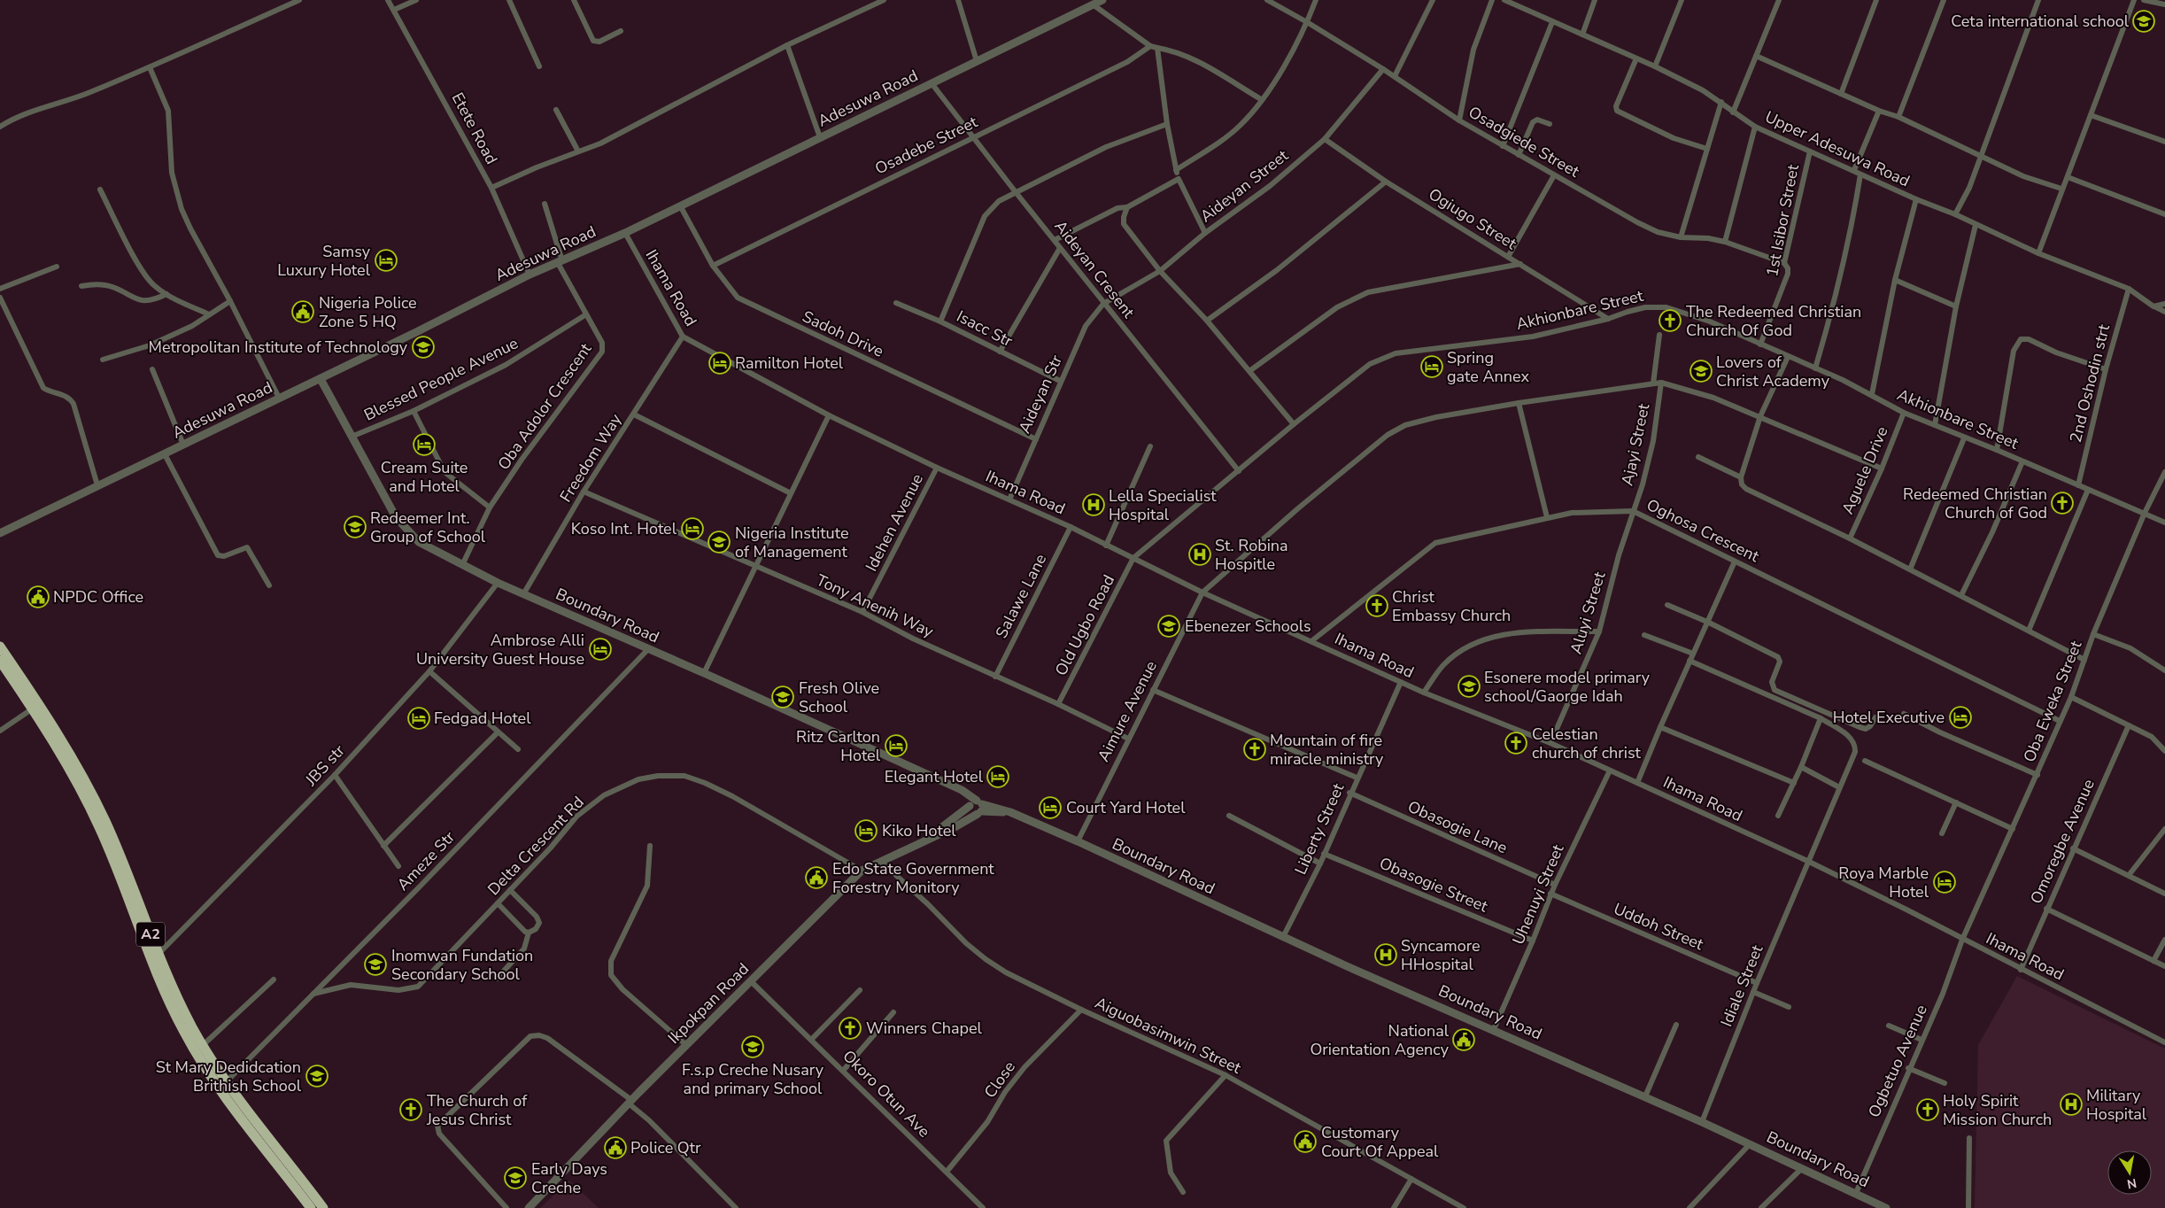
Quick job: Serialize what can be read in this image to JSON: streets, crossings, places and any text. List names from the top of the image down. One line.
{"streets":{"highway":["A2"],"street":["Adesuwa Road","Etete Road","Osadgiede Street","Osadebe Street","Upper Adesuwa Road","Aideyan Street","Ogiugo Street","1st Isibor Street","Aideyan Cresent","Ihama Road","Akhionbare Street","Isacc Str","Sadoh Drive","Blessed People Avenue","2nd Oshodin strt","Aideyan Str","Oba Adolor Crescent","Ajayi Street","Freedom Way","Aguele Drive","Idehen Avenue","Oghosa Crescent","Salawe Lane","Tony Anenih Way","Aluyi Street","Boundary Road","Old Ugbo Road","Oba Eweka Street","Aimure Avenue","JBS str","Obasogie Lane","Liberty Street","Omoregbe Avenue","Delta Crescent Rd","Ameze Str","Obasogie Street","Uhenuyi Street","Uddoh Street","Idiale Street","Ikpokpan Road","Aiguobasimwin Street","Ogbetuo Avenue","Close","Okoro Otun Ave"]},"crossings":[["Adesuwa Road","Etete Road"],["Adesuwa Road","Aideyan Cresent"],["Adesuwa Road","Ihama Road"],["Adesuwa Road","Sadoh Drive"],["Adesuwa Road","Oba Adolor Crescent"],["Adesuwa Road","Boundary Road"],["Osadgiede Street","Aideyan Street"],["Osadgiede Street","1st Isibor Street"],["Osadebe Street","Aideyan Cresent"],["Osadebe Street","Sadoh Drive"],["Upper Adesuwa Road","1st Isibor Street"],["Upper Adesuwa Road","2nd Oshodin strt"],["Aideyan Street","Ogiugo Street"],["Aideyan Street","Aideyan Cresent"],["Aideyan Street","Aideyan Str"],["Ogiugo Street","Akhionbare Street"],["1st Isibor Street","Akhionbare Street"],["Aideyan Cresent","Akhionbare Street"],["Aideyan Cresent","Aideyan Str"],["Ihama Road","Akhionbare Street"],["Ihama Road","Aideyan Str"],["Ihama Road","Freedom Way"],["Ihama Road","Idehen Avenue"],["Ihama Road","Oghosa Crescent"],["Ihama Road","Salawe Lane"],["Ihama Road","Aluyi Street"],["Ihama Road","Old Ugbo Road"],["Ihama Road","Oba Eweka Street"],["Ihama Road","Aimure Avenue"],["Ihama Road","Liberty Street"],["Ihama Road","Omoregbe Avenue"],["Ihama Road","Uhenuyi Street"],["Ihama Road","Idiale Street"],["Ihama Road","Ogbetuo Avenue"],["Akhionbare Street","2nd Oshodin strt"],["Akhionbare Street","Aguele Drive"],["Akhionbare Street","Old Ugbo Road"],["Akhionbare Street","Oba Eweka Street"],["Isacc Str","Aideyan Str"],["Sadoh Drive","Aideyan Str"],["Blessed People Avenue","Oba Adolor Crescent"],["Blessed People Avenue","Boundary Road"],["Oba Adolor Crescent","Boundary Road"],["Ajayi Street","Oghosa Crescent"],["Ajayi Street","Aluyi Street"],["Freedom Way","Tony Anenih Way"],["Freedom Way","Boundary Road"],["Idehen Avenue","Tony Anenih Way"],["Oghosa Crescent","Aluyi Street"],["Oghosa Crescent","Oba Eweka Street"],["Salawe Lane","Tony Anenih Way"],["Tony Anenih Way","Old Ugbo Road"],["Tony Anenih Way","Aimure Avenue"],["Boundary Road","Aimure Avenue"],["Boundary Road","JBS str"],["Boundary Road","Liberty Street"],["Boundary Road","Ameze Str"],["Boundary Road","Uhenuyi Street"],["Boundary Road","Idiale Street"],["Boundary Road","Ikpokpan Road"],["Boundary Road","Ogbetuo Avenue"],["Oba Eweka Street","Ogbetuo Avenue"],["JBS str","A2"],["Obasogie Lane","Liberty Street"],["Obasogie Lane","Uhenuyi Street"],["Liberty Street","Obasogie Street"],["Delta Crescent Rd","Ameze Str"],["Delta Crescent Rd","Ikpokpan Road"],["Ameze Str","A2"],["Obasogie Street","Uhenuyi Street"],["Uhenuyi Street","Uddoh Street"],["Uddoh Street","Idiale Street"],["Ikpokpan Road","Aiguobasimwin Street"],["Ikpokpan Road","Okoro Otun Ave"],["Aiguobasimwin Street","Close"],["Close","Okoro Otun Ave"]],"places":{"school or university":["Ceta international school","Metropolitan Institute of Technology","Lovers of Christ Academy","Redeemer Int. Group of School","Nigeria Institute of Management","Ebenezer Schools","Esonere model primary school/Gaorge Idah","Fresh Olive School","Inomwan Fundation Secondary School","F.s.p Creche Nusary and primary School","St Mary Dedidcation Brithish School","Early Days Creche"],"hotel":["Samsy Luxury Hotel","Ramilton Hotel","Spring gate Annex","Cream Suite and Hotel","Koso Int. Hotel","Ambrose Alli University Guest House","Hotel Executive","Fedgad Hotel","Ritz Carlton Hotel","Elegant Hotel","Court Yard Hotel","Kiko Hotel","Roya Marble Hotel"],"public building":["Nigeria Police Zone 5 HQ","NPDC Office","Edo State Government Forestry Monitory","National Orientation Agency","Customary Court Of Appeal","Police Qtr"],"church":["The Redeemed Christian Church Of God","Redeemed Christian Church of God","Christ Embassy Church","Celestian church of christ","Mountain of fire miracle ministry","Winners Chapel","The Church of Jesus Christ","Holy Spirit Mission Church"],"hospital":["Lella Specialist Hospital","St. Robina Hospitle","Syncamore HHospital","Military Hospital"]},"north":"bottom"}
